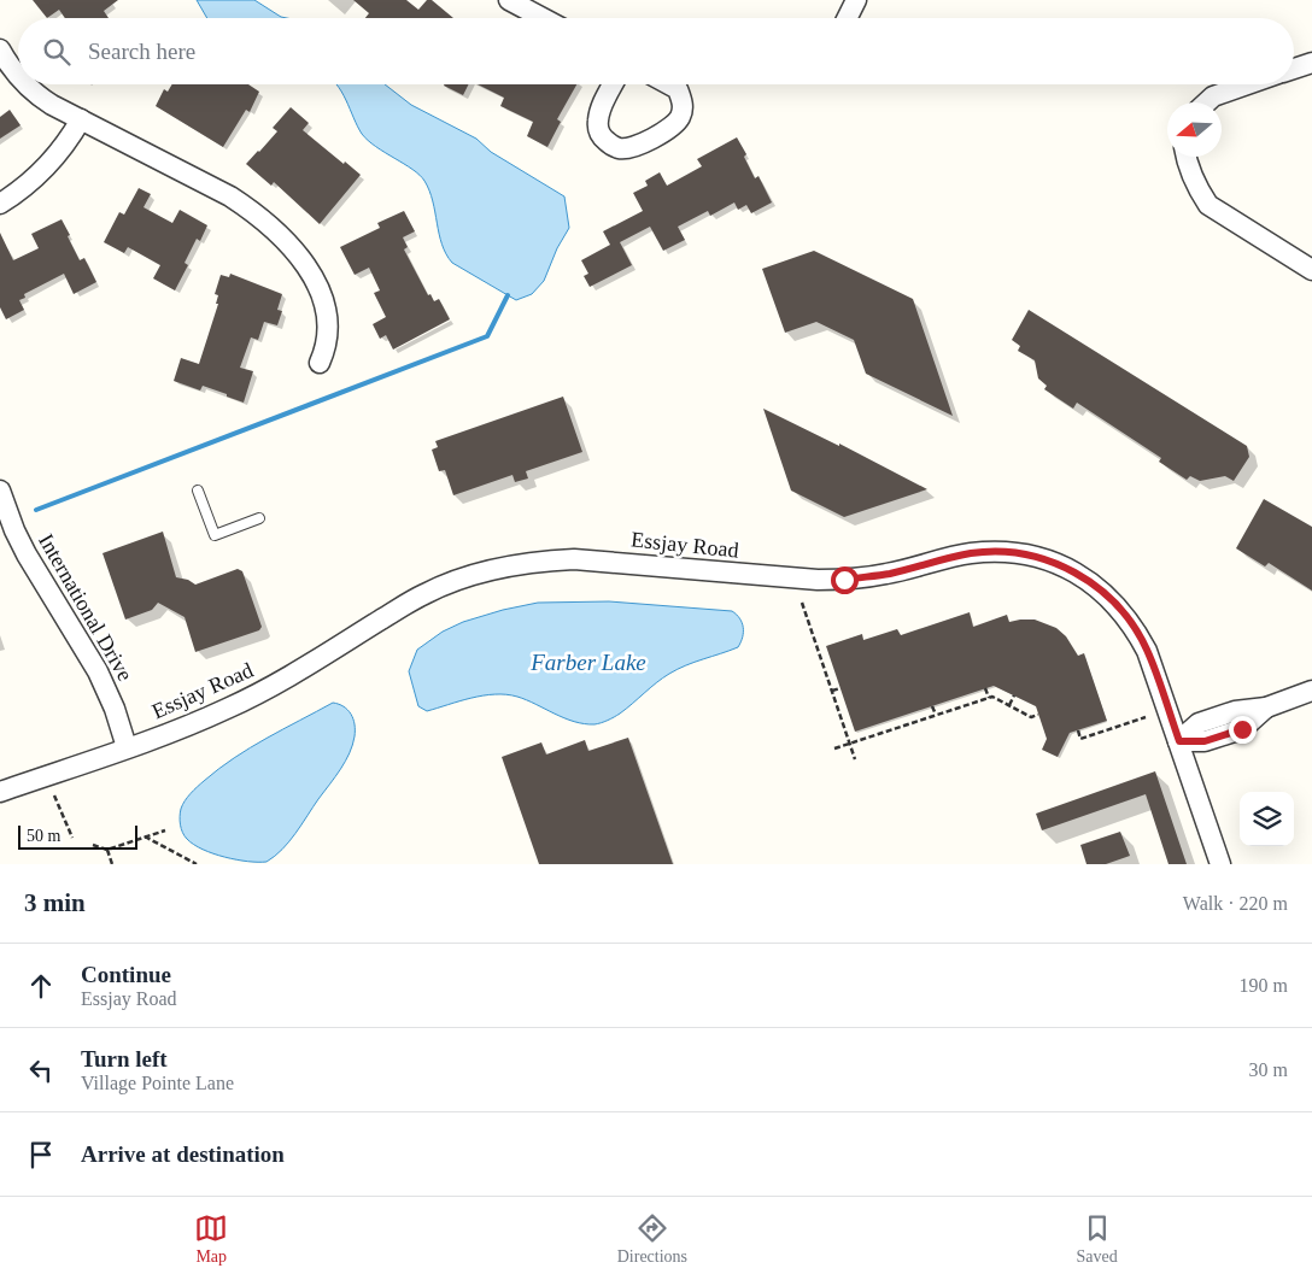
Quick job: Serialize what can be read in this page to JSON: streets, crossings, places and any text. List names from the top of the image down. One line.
{"streets":{"street":["Essjay Road","International Drive"]},"crossings":[["Essjay Road","International Drive"]],"water":["Farber Lake"],"scale_bar":"50 m","north":"left","page":{"search":"Search here","scale":"50 m","heading":["3 min","Walk · 220 m"],"list":[["Continue","Essjay Road","190 m"],["Turn left","Village Pointe Lane","30 m"],"Arrive at destination"],"nav":["Map","Directions","Saved"]}}
